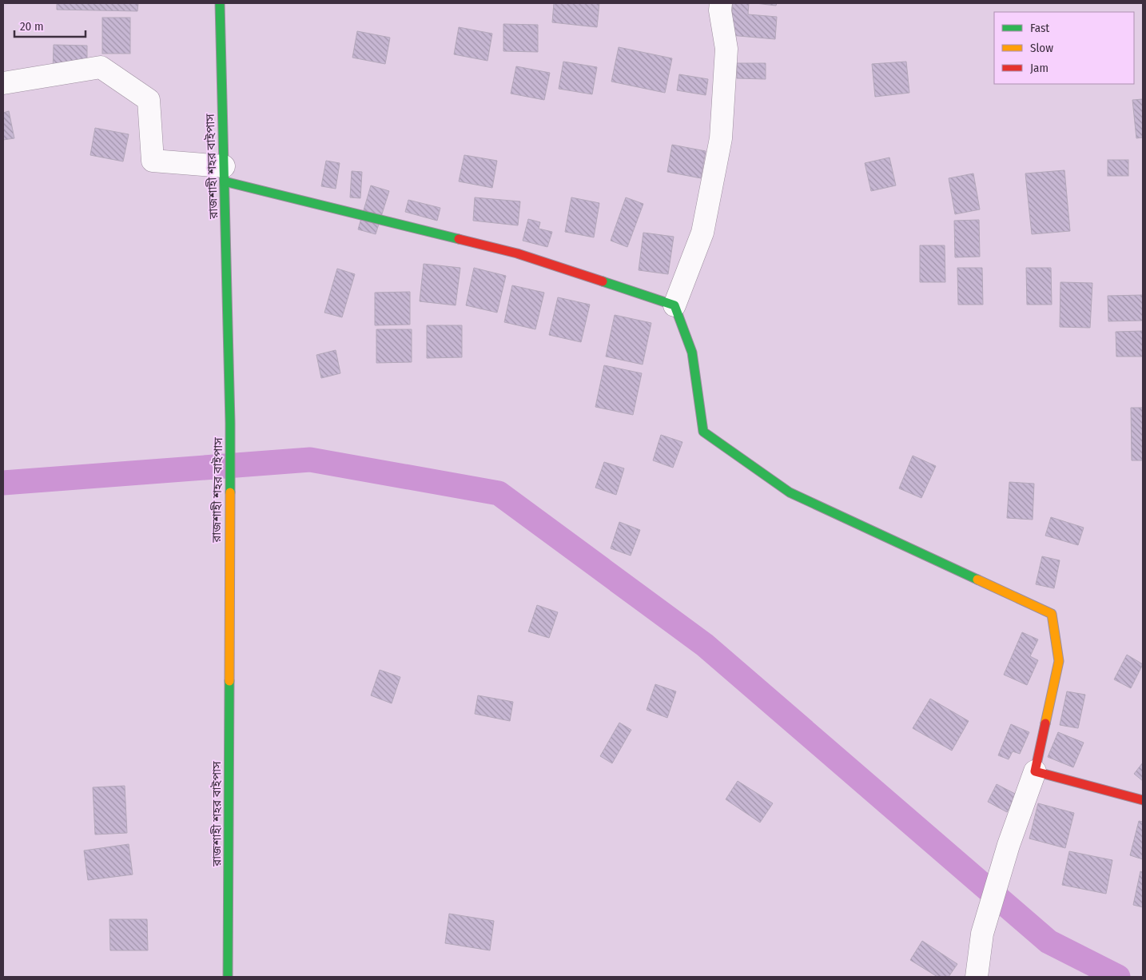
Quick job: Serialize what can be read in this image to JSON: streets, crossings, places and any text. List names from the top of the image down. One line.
{"streets":{"main road":["রাজশাহী শহর বাইপাস"]},"legend":["Fast","Slow","Jam"],"scale_bar":"20 m"}
